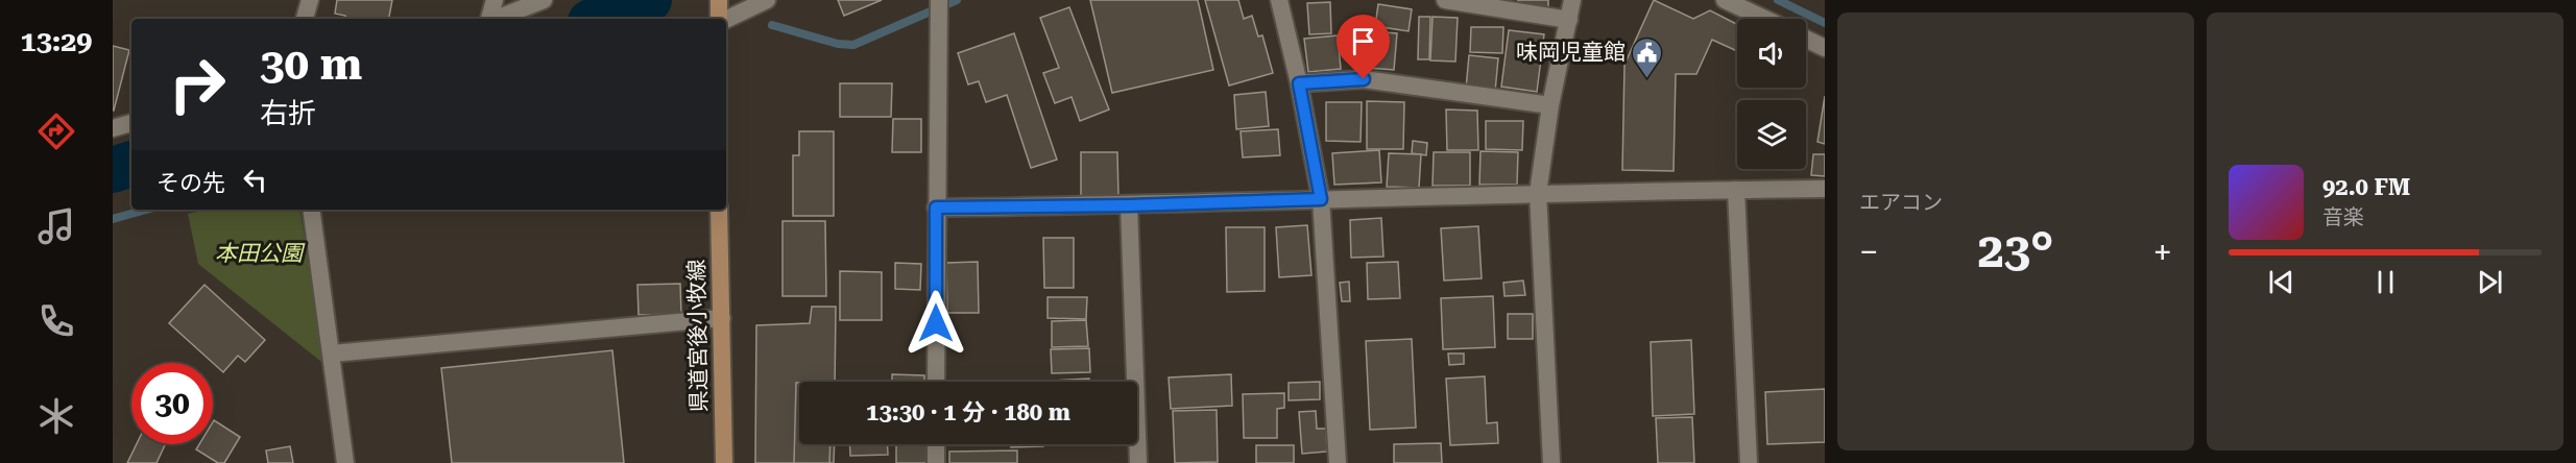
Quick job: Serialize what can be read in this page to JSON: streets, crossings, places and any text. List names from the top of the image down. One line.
{"streets":{"main road":["県道宮後小牧線"]},"parks":["本田公園"],"places":{"public building":["味岡児童館"]},"page":{"tabs":"13:29","tile":"エアコン","turn":["30 m","右折"],"then":"その先","song":["92.0 FM","音楽"],"heat":["−","23°","+"],"limit":"30","trip":"13:30 · 1 分 · 180 m"}}
